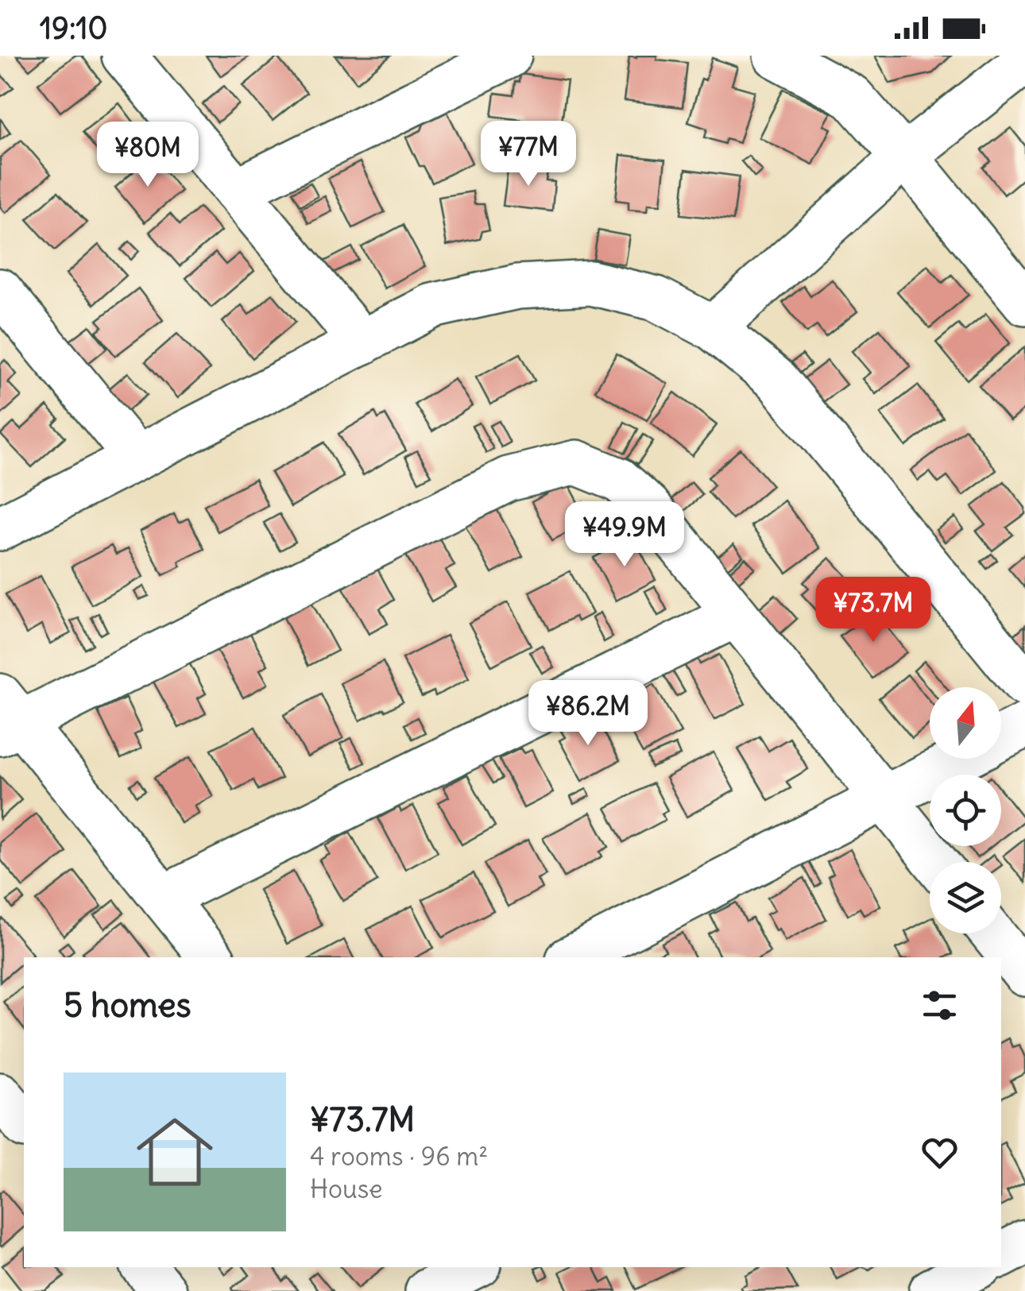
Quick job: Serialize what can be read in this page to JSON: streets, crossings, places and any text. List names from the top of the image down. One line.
{"north":"top","page":{"status":"19:10","price":["¥77M","¥80M","¥49.9M","¥73.7M","¥86.2M"],"heading":"5 homes","list":[{"name":"¥73.7M","note":"4 rooms · 96 m² · House"}]}}
